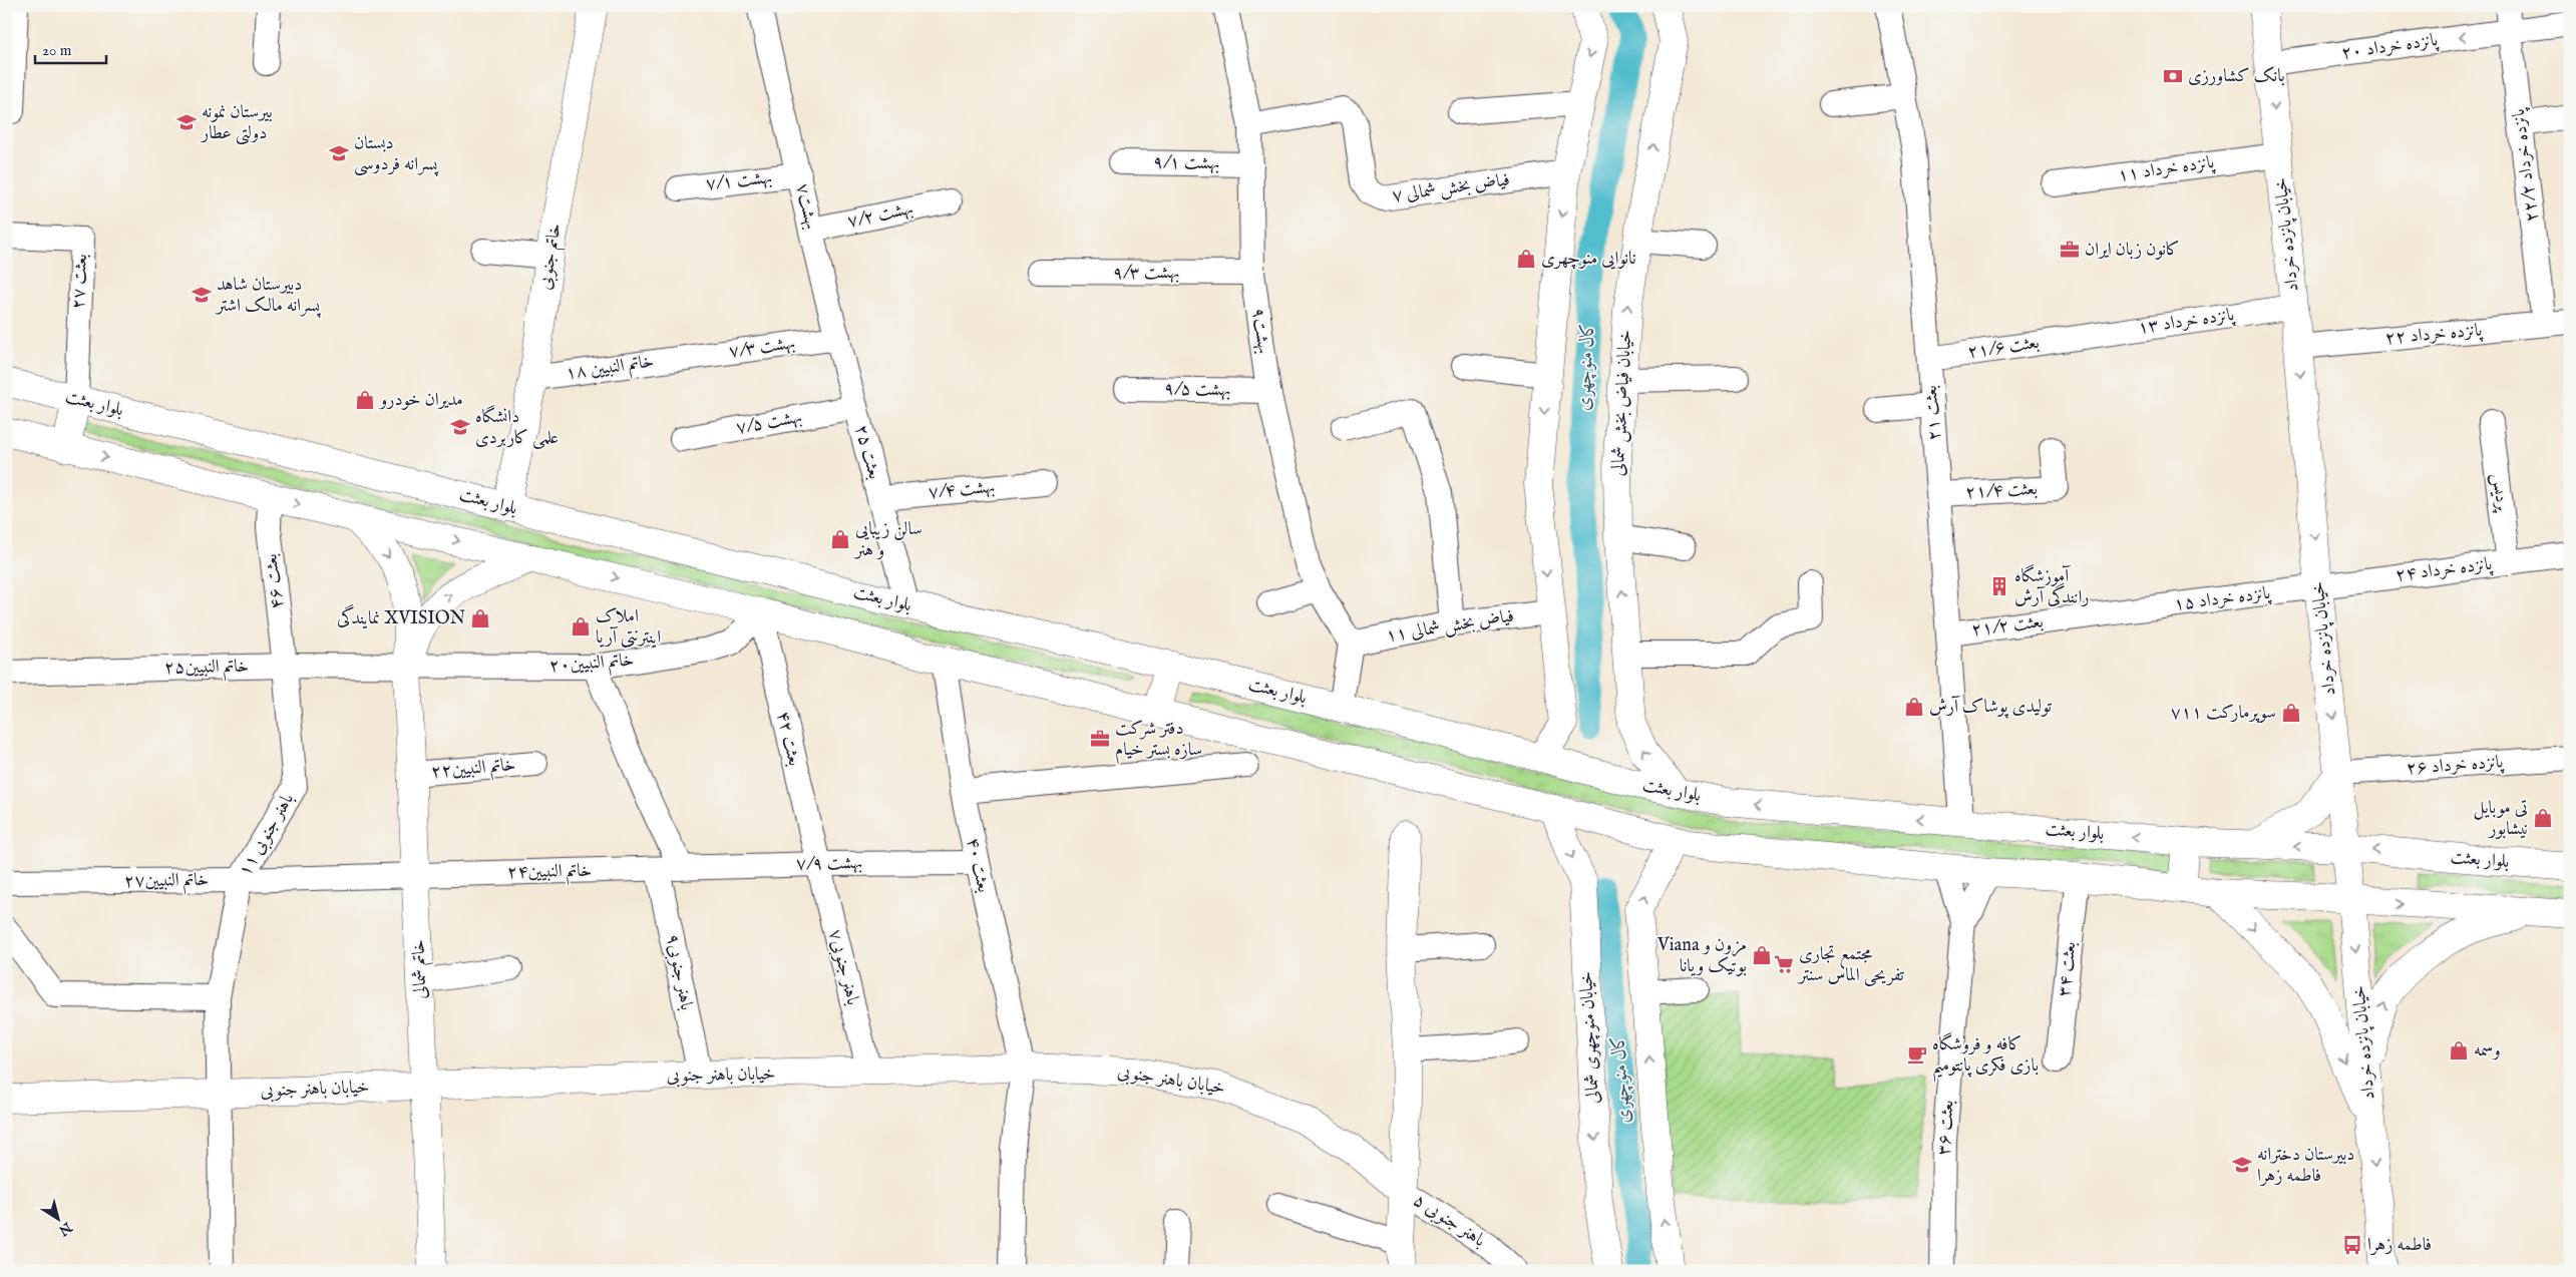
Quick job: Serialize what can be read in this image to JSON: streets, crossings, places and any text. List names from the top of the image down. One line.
{"streets":{"main road":["خیابان پانزده خرداد","خاتم جنوبی","خیابان فیاض بخش شمالی","بلوار بعثت","خاتم شمالی","خیابان منوچهری شمالی","خیابان باهنر جنوبی"],"street":["پانزده خرداد ۲۰","بهشت ۹/۱","پانزده خرداد ۲۲/۲","پانزده خرداد ۱۱","بهشت ۷/۱","فیاض بخش شمالی ۷","بهشت۷","بهشت ۷/۲","بهشت ۹/۳","بعثت ۲۷","پانزده خرداد ۱۳","بهشت۹","پانزده خرداد ۲۲","بهشت ۷/۳","بعثت ۲۱/۶","خاتم النبیین ۱۸","بهشت ۹/۵","بعثت ۲۱","بهشت ۷/۵","بعثت ۲۵","بهشت ۷/۴","بعثت ۲۱/۴","پردیس","پانزده خرداد ۲۴","بعثت ۴۶","پانزده خرداد ۱۵","فیاض بخش شمالی ۱۱","بعثت ۲۱/۲","خاتم النبیین۲۰","خاتم النبیین۲۵","بعثت ۴۲","پانزده خرداد ۲۶","خاتم النبیین۲۲","باهنر جنوبی ۱۱","بهشت ۷/۹","بعثت ۴۰","خاتم النبیین۲۴","خاتم النبیین۲۷","باهنر جنوبی۷","بعثت ۳۴","باهنر جنوبی۹","بعثت ۳۶","باهنر جنوبی ۵"]},"crossings":[["پانزده خرداد ۲۰","پانزده خرداد ۲۲/۲"],["پانزده خرداد ۲۰","خیابان پانزده خرداد"],["بهشت ۹/۱","بهشت۹"],["پانزده خرداد ۲۲/۲","پانزده خرداد ۲۲"],["پانزده خرداد ۱۱","خیابان پانزده خرداد"],["بهشت ۷/۱","بهشت۷"],["فیاض بخش شمالی ۷","بهشت۹"],["بهشت۷","بهشت ۷/۲"],["بهشت۷","بهشت ۷/۳"],["بهشت۷","بهشت ۷/۵"],["بهشت۷","بعثت ۲۵"],["خیابان پانزده خرداد","پانزده خرداد ۱۳"],["خیابان پانزده خرداد","پانزده خرداد ۲۲"],["خیابان پانزده خرداد","بلوار بعثت"],["خیابان پانزده خرداد","پانزده خرداد ۲۴"],["خیابان پانزده خرداد","پانزده خرداد ۱۵"],["خیابان پانزده خرداد","پانزده خرداد ۲۶"],["خاتم جنوبی","خاتم النبیین ۱۸"],["خاتم جنوبی","بلوار بعثت"],["بهشت ۹/۳","بهشت۹"],["بعثت ۲۷","بلوار بعثت"],["پانزده خرداد ۱۳","بعثت ۲۱/۶"],["بهشت۹","بهشت ۹/۵"],["بهشت۹","فیاض بخش شمالی ۱۱"],["بهشت ۷/۳","خاتم النبیین ۱۸"],["بعثت ۲۱/۶","بعثت ۲۱"],["خیابان فیاض بخش شمالی","بلوار بعثت"],["بلوار بعثت","بعثت ۲۱"],["بلوار بعثت","بعثت ۲۵"],["بعثت ۲۱","بعثت ۲۱/۴"],["بعثت ۲۱","بعثت ۲۱/۲"],["بهشت ۷/۵","بعثت ۲۵"],["بعثت ۲۵","بهشت ۷/۴"],["پردیس","پانزده خرداد ۲۴"],["پانزده خرداد ۲۴","پانزده خرداد ۱۵"],["بعثت ۴۶","خاتم النبیین۲۵"],["بعثت ۴۶","باهنر جنوبی ۱۱"],["پانزده خرداد ۱۵","بعثت ۲۱/۲"],["خاتم النبیین۲۰","خاتم النبیین۲۵"],["خاتم النبیین۲۰","بعثت ۴۲"],["خاتم النبیین۲۰","خاتم شمالی"],["خاتم النبیین۲۵","باهنر جنوبی ۱۱"],["خاتم النبیین۲۵","خاتم شمالی"],["بعثت ۴۲","بهشت ۷/۹"],["بعثت ۴۲","باهنر جنوبی۷"],["خاتم النبیین۲۲","خاتم شمالی"],["باهنر جنوبی ۱۱","خاتم النبیین۲۷"],["باهنر جنوبی ۱۱","خیابان باهنر جنوبی"],["بهشت ۷/۹","بعثت ۴۰"],["بهشت ۷/۹","خاتم النبیین۲۴"],["بهشت ۷/۹","باهنر جنوبی۷"],["بعثت ۴۰","خیابان باهنر جنوبی"],["خاتم النبیین۲۴","خاتم النبیین۲۷"],["خاتم النبیین۲۴","خاتم شمالی"],["خاتم النبیین۲۴","باهنر جنوبی۹"],["خاتم النبیین۲۷","خاتم شمالی"],["باهنر جنوبی۷","خیابان باهنر جنوبی"],["خاتم شمالی","خیابان باهنر جنوبی"],["باهنر جنوبی۹","خیابان باهنر جنوبی"],["خیابان باهنر جنوبی","باهنر جنوبی ۵"]],"one_way":["پانزده خرداد ۲۰","خیابان پانزده خرداد"],"water":["کال منوچهری"],"places":{"bank":["بانک کشاورزی"],"school or university":["بیرستان نمونه دولتی عطار","دبستان پسرانه فردوسی","دبیرستان شاهد پسرانه مالک اشتر","دانشگاه علمی کاربردی","دبیرستان دخترانه فاطمه زهرا"],"office":["کانون زبان ایران","دفتر شرکت سازه بستر خیام"],"shop":["نانوایی منوچهری","مدیران خودرو","سالن زیبایی و هنر","نمایندگی XVISION","املاک اینترنتی آریا","تولیدی پوشاک آرش","سوپرمارکت ۷۱۱","تی موبایل نیشابور","Viana مزون و بوتیک ویانا","وسمه"],"building":["آموزشگاه رانندگی آرش"],"supermarket":["مجتمع تجاری تفریحی الماس سنتر"],"cafe":["کافه و فروشگاه بازی فکری پانتومیم"],"bus stop":["فاطمه زهرا"]},"scale_bar":"20 m","north":"bottom right"}
